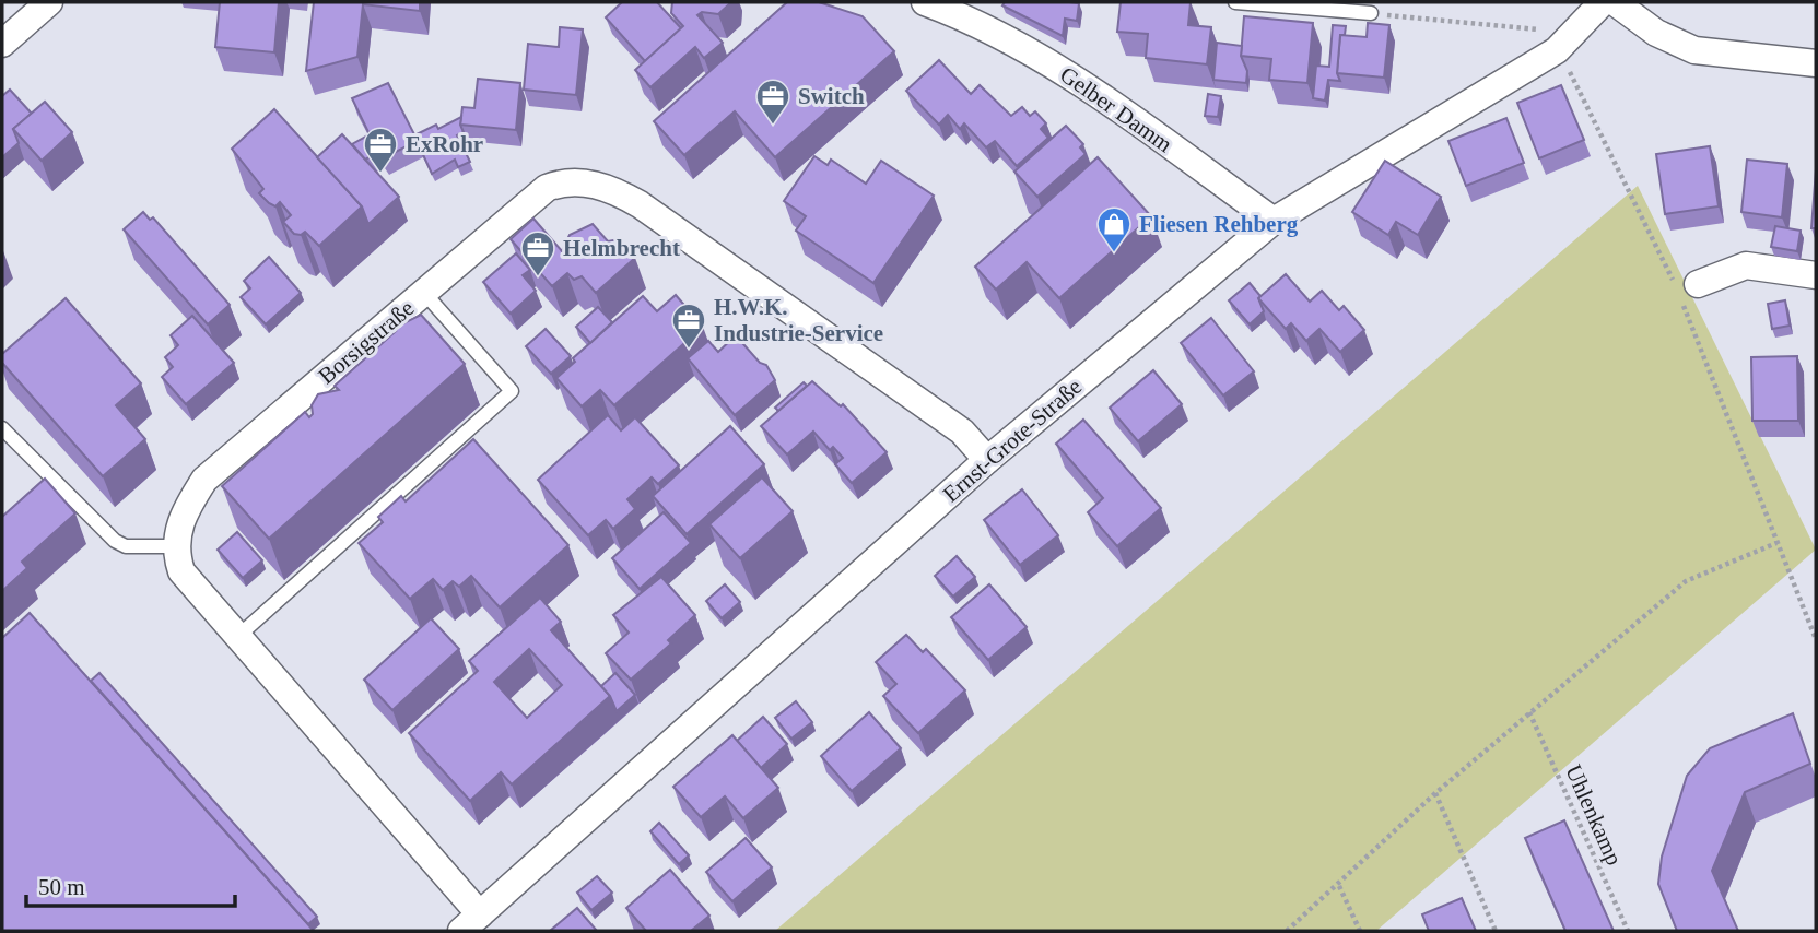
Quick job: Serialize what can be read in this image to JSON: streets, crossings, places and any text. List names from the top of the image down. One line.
{"streets":{"street":["Gelber Damm","Borsigstraße","Ernst-Grote-Straße"],"path":["Uhlenkamp"]},"crossings":[["Gelber Damm","Ernst-Grote-Straße"],["Borsigstraße","Ernst-Grote-Straße"]],"places":{"office":["Switch","ExRohr","Helmbrecht","H.W.K. Industrie-Service"],"shop":["Fliesen Rehberg"]},"scale_bar":"50 m"}
